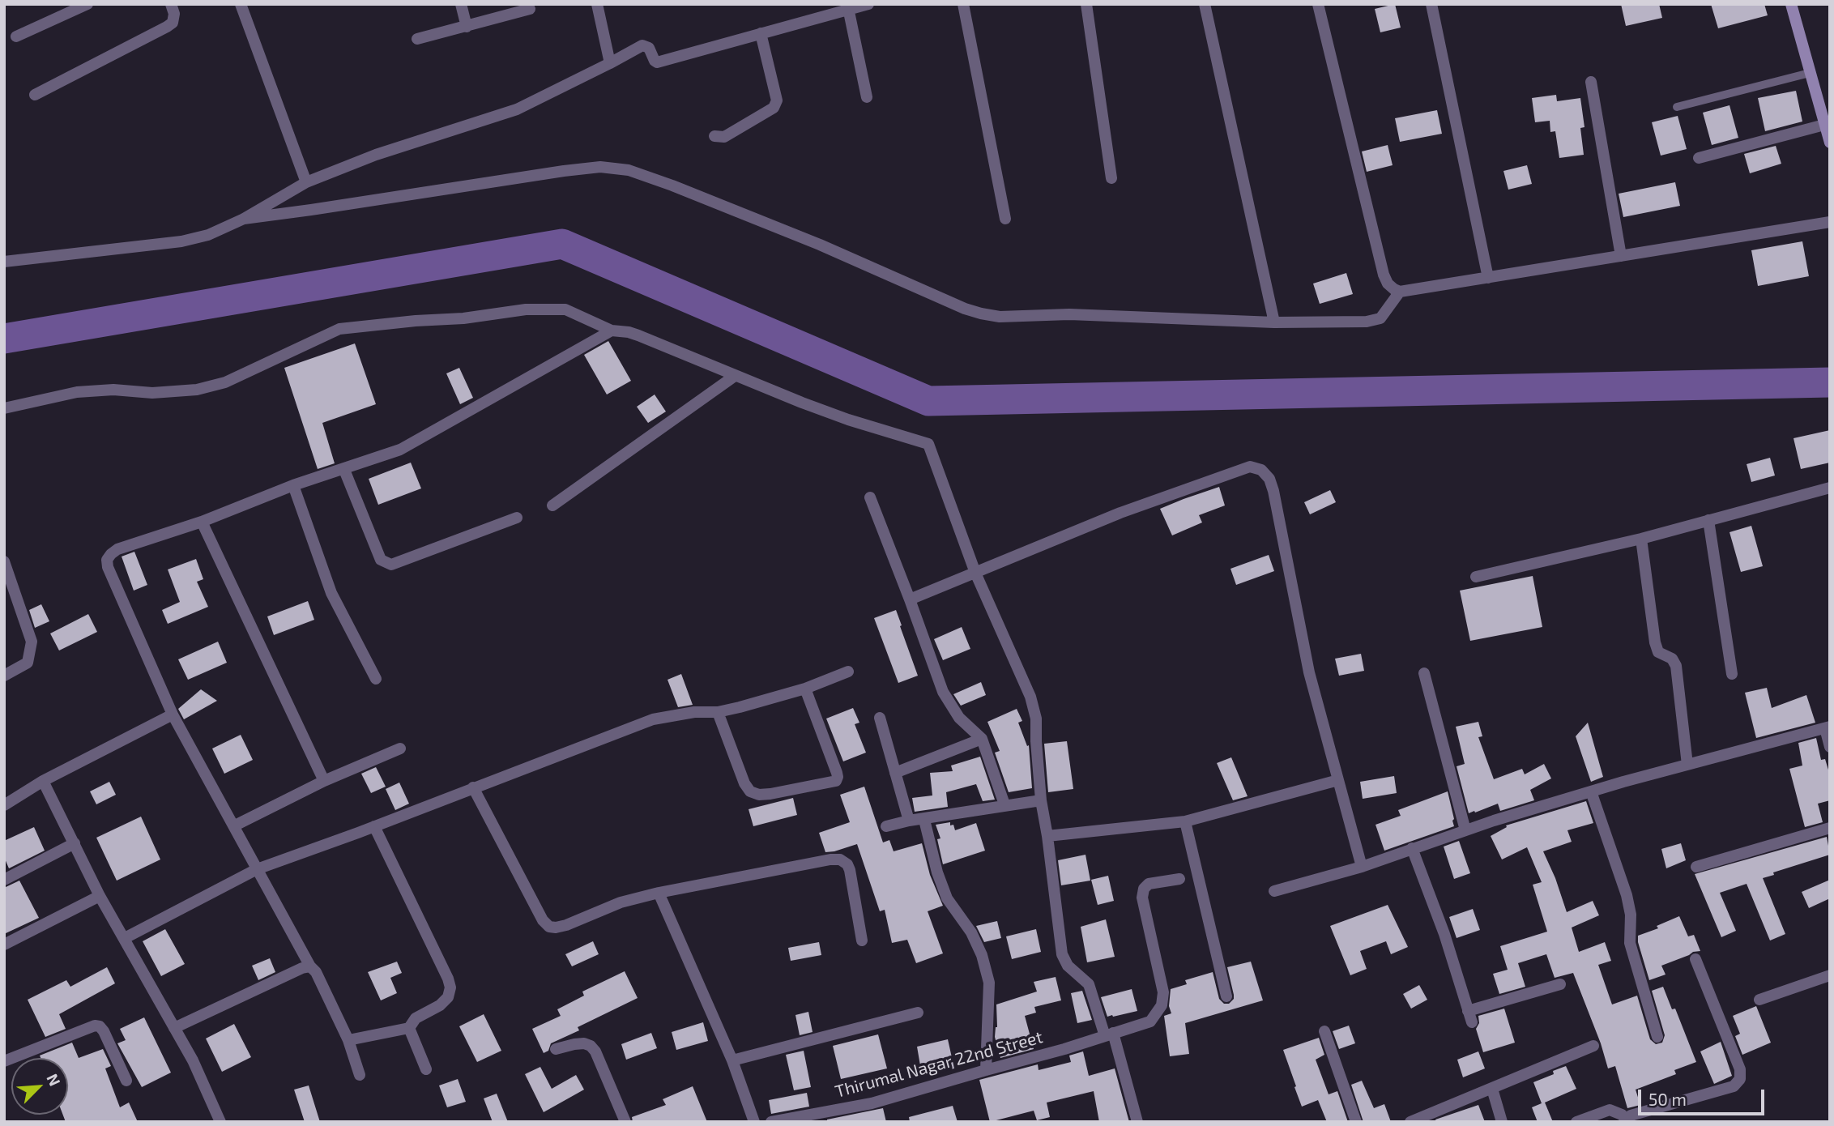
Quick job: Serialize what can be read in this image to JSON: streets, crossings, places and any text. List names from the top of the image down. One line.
{"streets":{"street":["Thirumal Nagar 22nd Street"]},"scale_bar":"50 m","north":"top right"}
